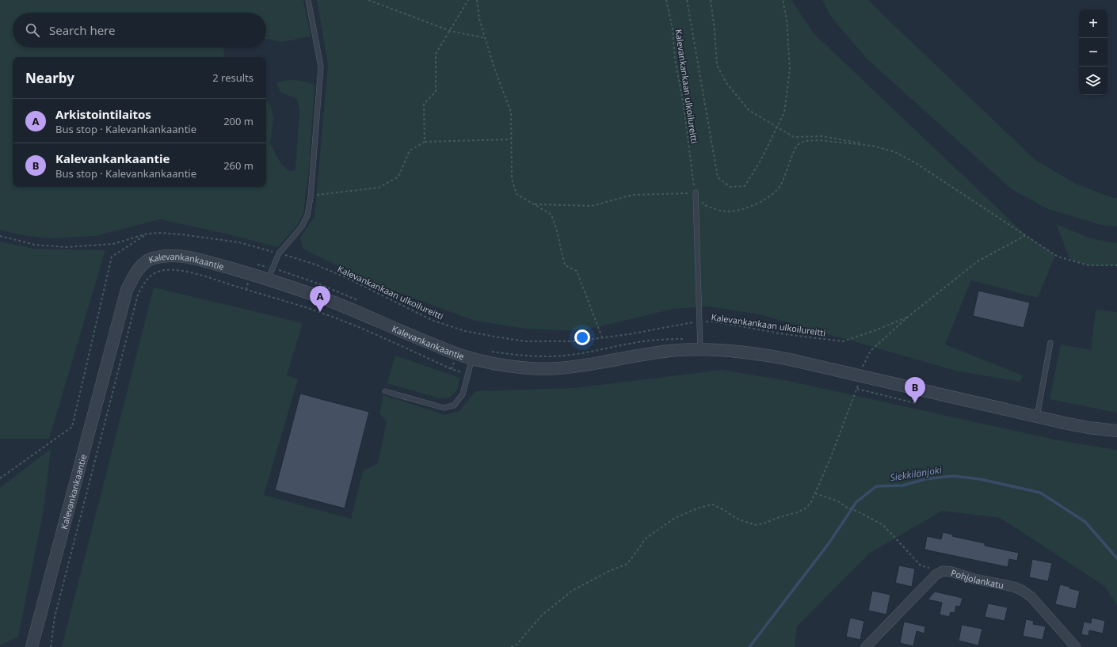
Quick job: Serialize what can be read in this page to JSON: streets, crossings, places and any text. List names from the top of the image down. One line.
{"streets":{"street":["Kalevankankaantie","Pohjolankatu"],"path":["Kalevankankaan ulkoilureitti"]},"water":["Siekkilänjoki"],"page":{"map_buttons":["+","−"],"search":"Search here","heading":["Nearby","2 results"],"list":[{"mark":"A","name":"Arkistointilaitos","note":"Bus stop · Kalevankankaantie","value":"200 m"},{"mark":"B","name":"Kalevankankaantie","note":"Bus stop · Kalevankankaantie","value":"260 m"}],"pins":["A","B"]}}
